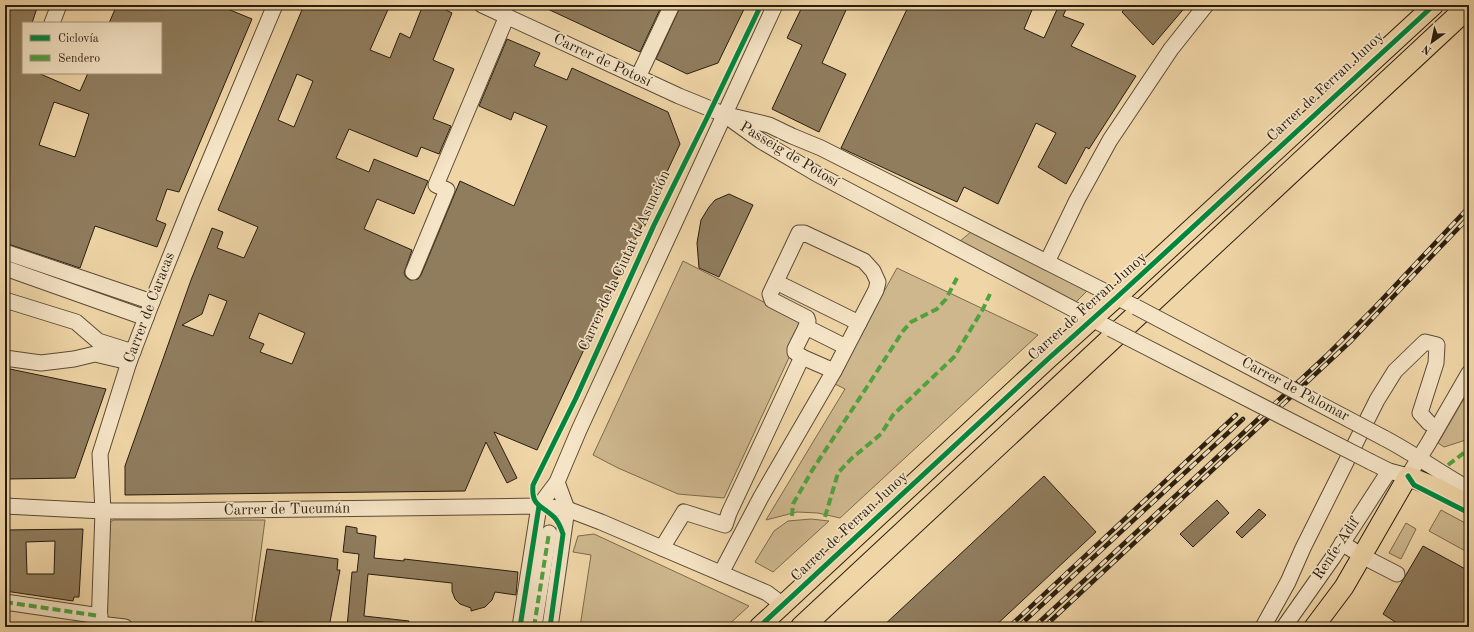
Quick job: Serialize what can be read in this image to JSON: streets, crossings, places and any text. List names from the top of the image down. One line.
{"streets":{"main road":["Carrer de Ferran Junoy","Carrer de Palomar"],"street":["Carrer de Potosí","Passeig de Potosí","Carrer de la Ciutat d'Asunción","Carrer de Caracas","Carrer de Tucumán","Renfe-Adif"]},"crossings":[["Carrer de Potosí","Passeig de Potosí"],["Carrer de Potosí","Carrer de la Ciutat d'Asunción"],["Carrer de Ferran Junoy","Passeig de Potosí"],["Carrer de Ferran Junoy","Carrer de Palomar"],["Carrer de Ferran Junoy","Carrer de Tucumán"],["Passeig de Potosí","Carrer de la Ciutat d'Asunción"],["Passeig de Potosí","Carrer de Palomar"],["Carrer de Caracas","Carrer de Tucumán"],["Carrer de Palomar","Renfe-Adif"]],"legend":["Ciclovía","Sendero"],"north":"bottom left"}
